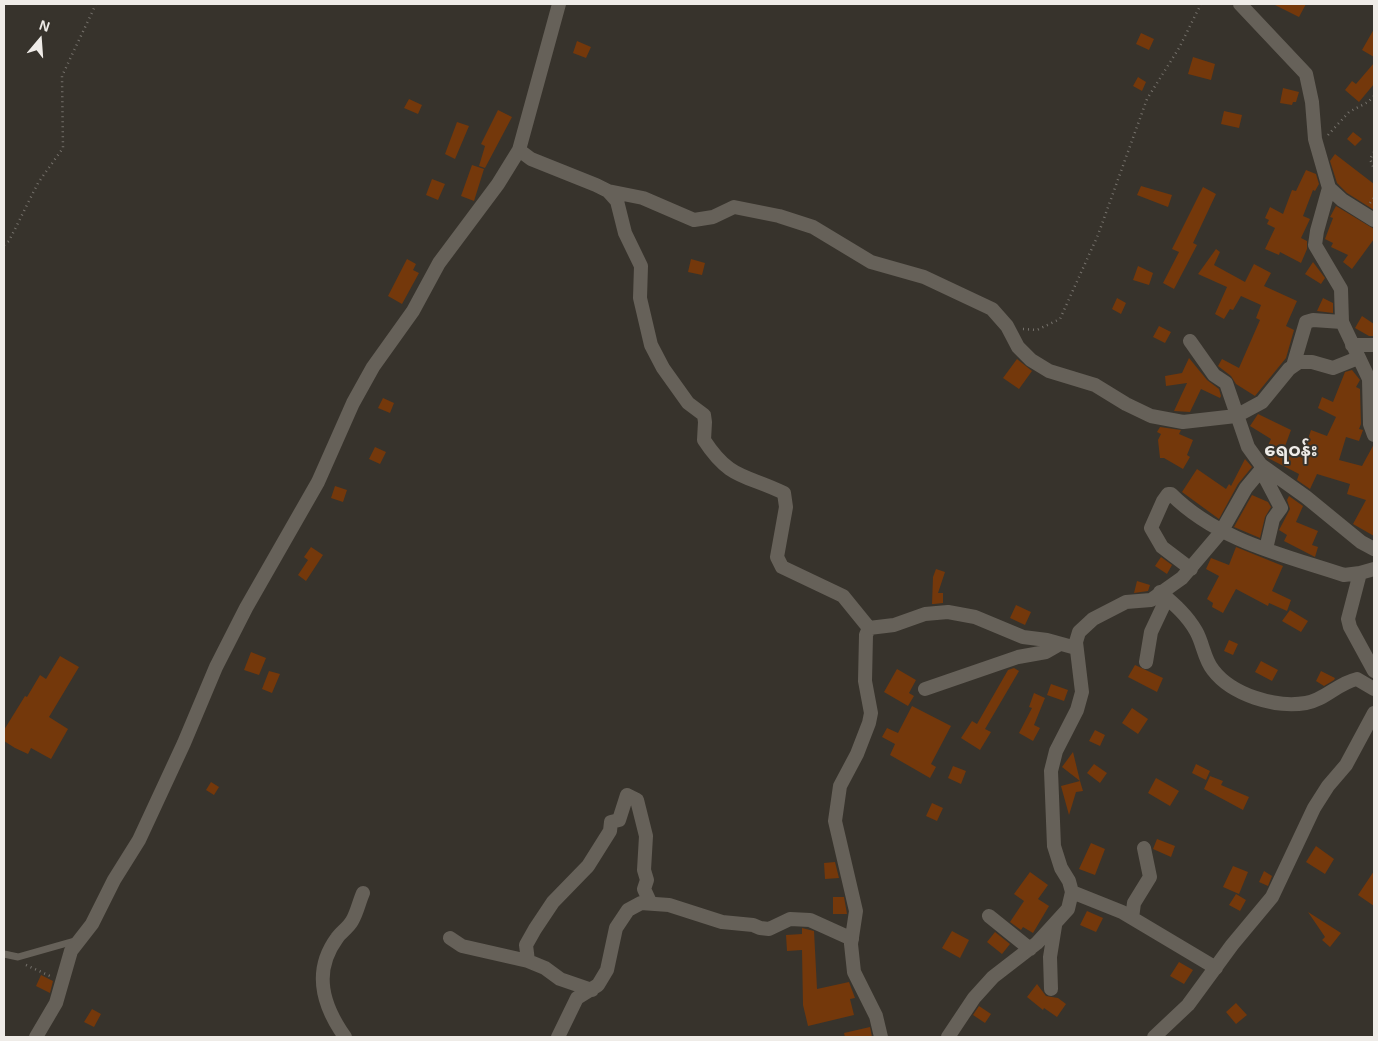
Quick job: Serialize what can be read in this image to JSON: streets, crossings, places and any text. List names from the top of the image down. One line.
{"districts":["ရေဝန်း"],"north":"top"}
